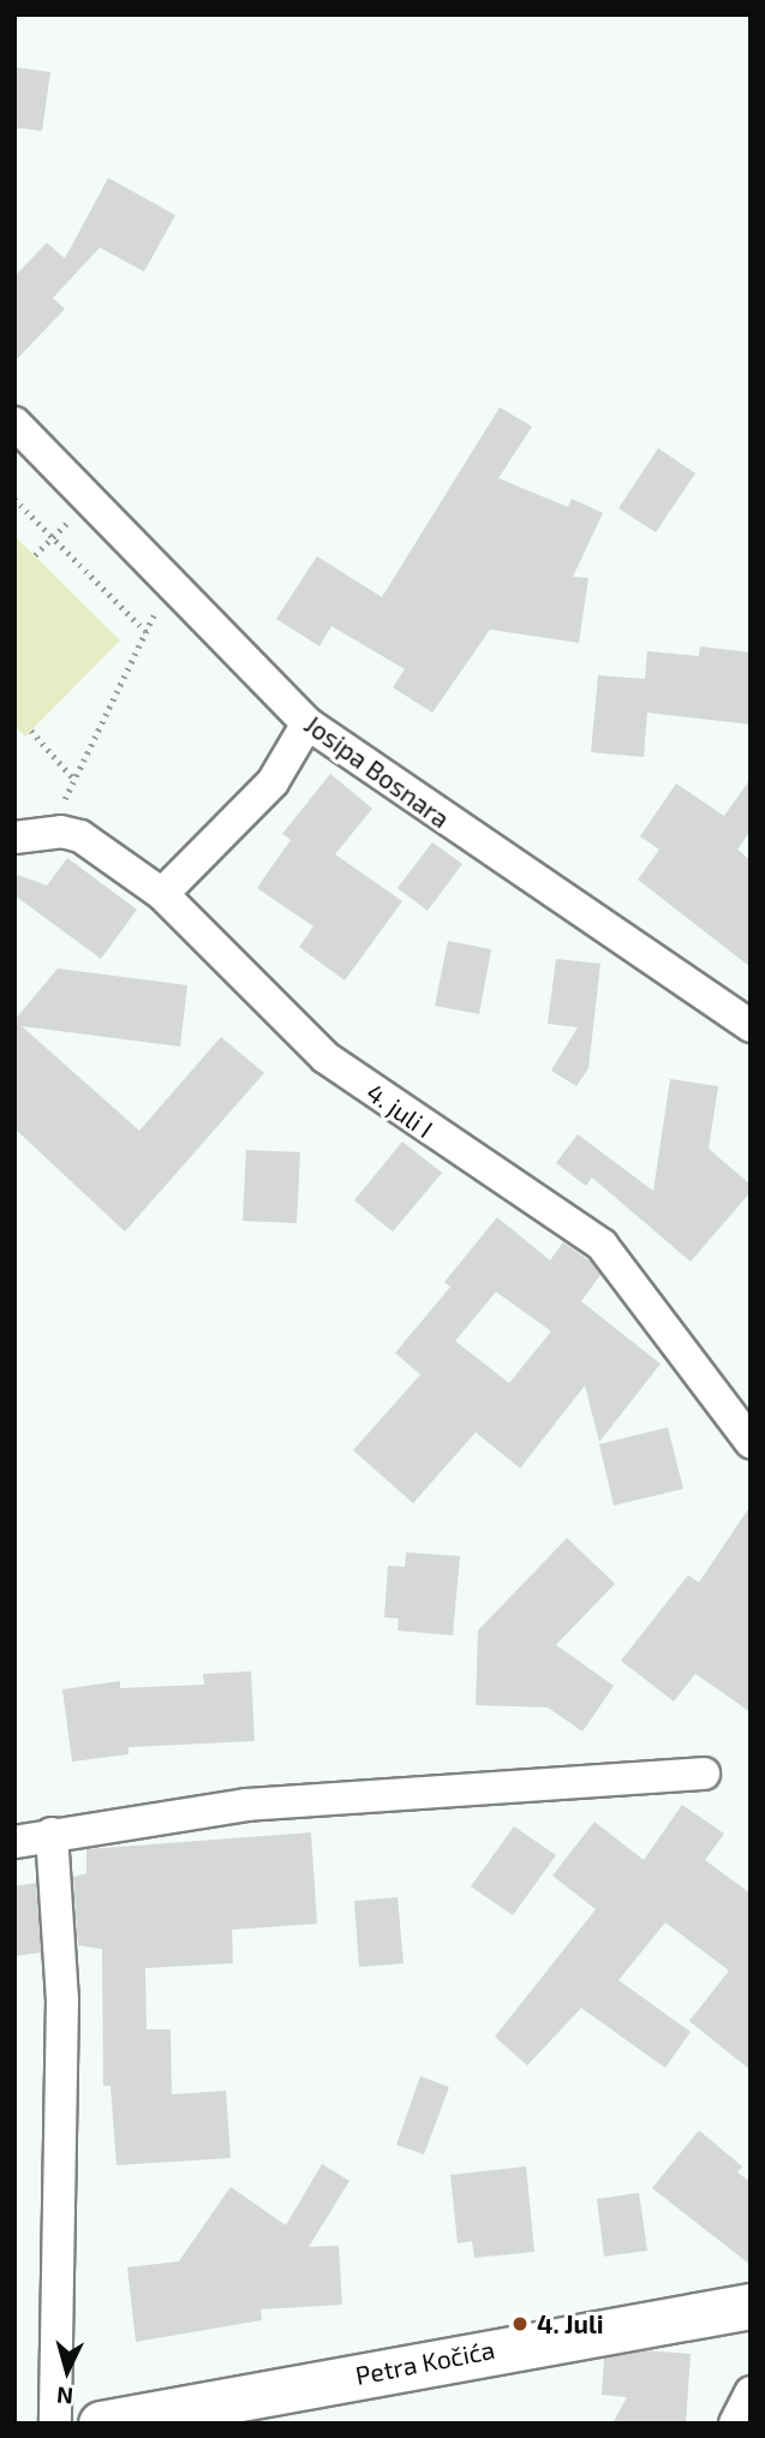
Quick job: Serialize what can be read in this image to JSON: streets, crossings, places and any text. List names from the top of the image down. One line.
{"streets":{"street":["Josipa Bosnara","4. juli I","Petra Kočića"]},"places":["4. Juli"],"north":"bottom"}
